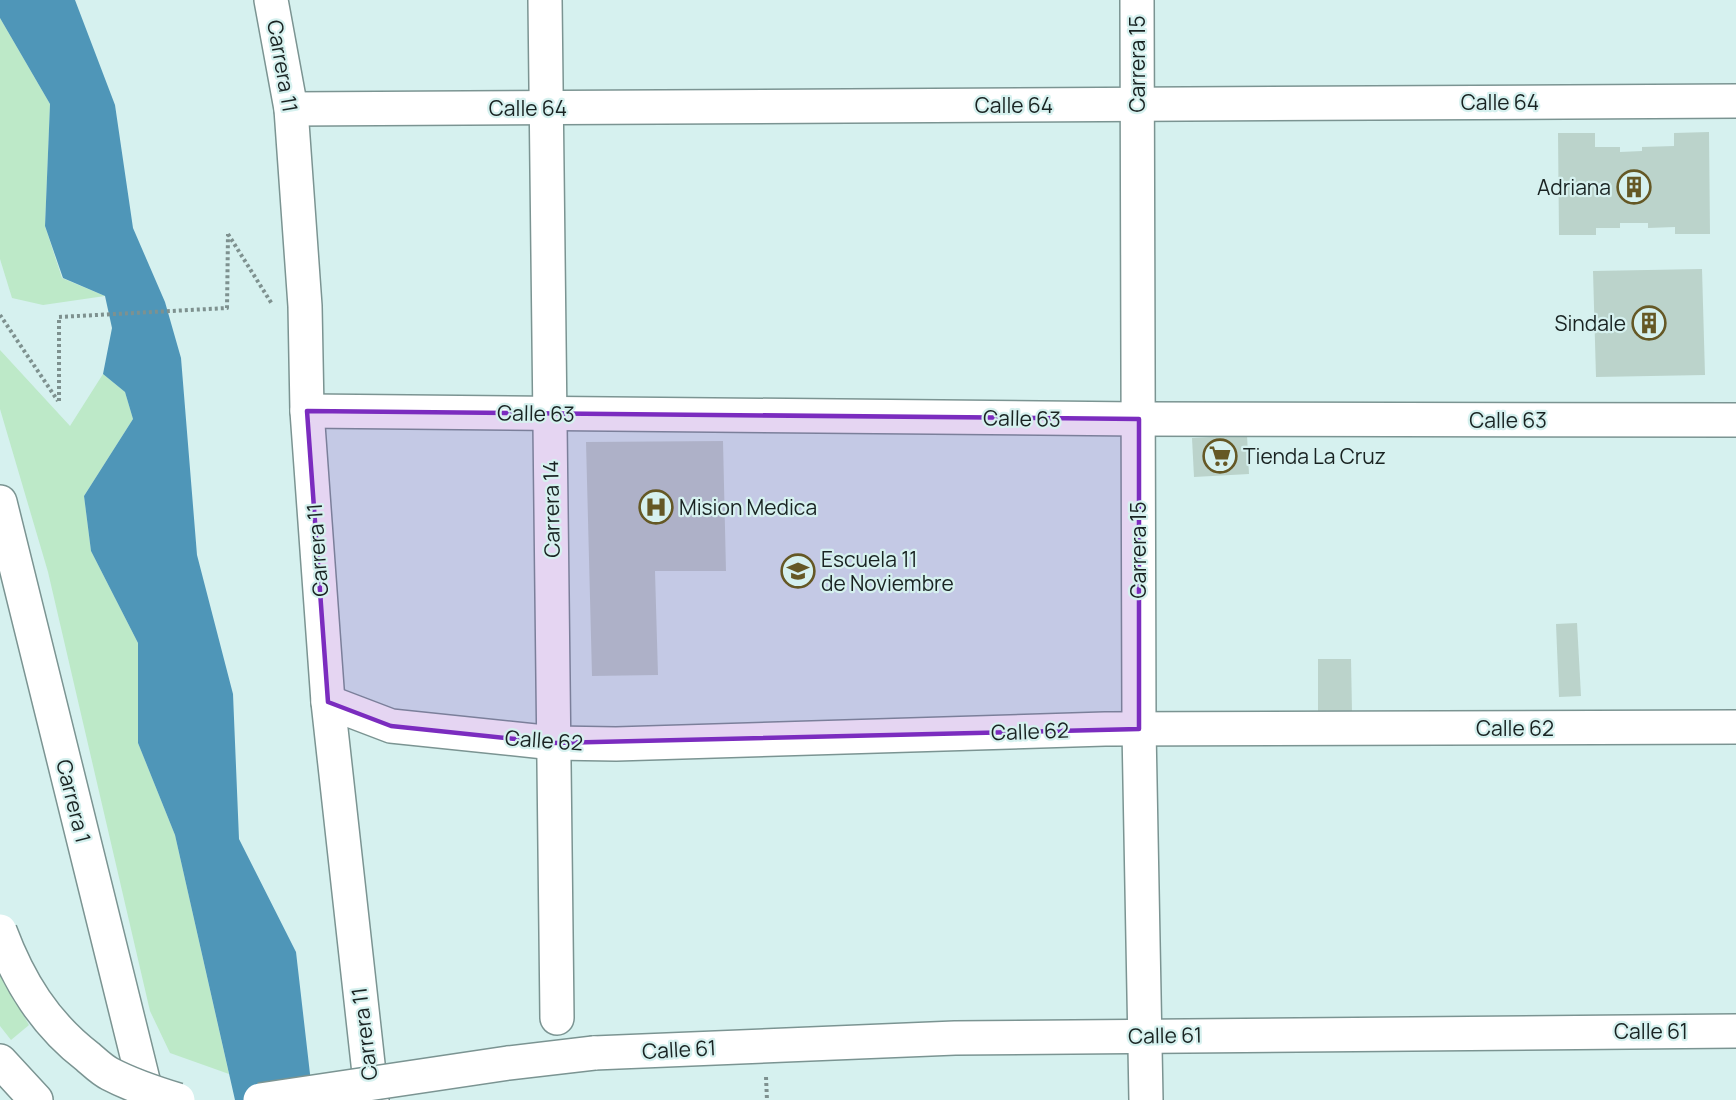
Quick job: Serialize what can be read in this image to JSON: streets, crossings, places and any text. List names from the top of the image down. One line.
{"streets":{"street":["Carrera 15","Carrera 11","Calle 64","Calle 63","Carrera 14","Calle 62","Carrera 1","Calle 61"]},"crossings":[["Carrera 15","Calle 64"],["Carrera 15","Calle 63"],["Carrera 15","Calle 62"],["Carrera 15","Calle 61"],["Carrera 11","Calle 64"],["Carrera 11","Calle 63"],["Carrera 11","Calle 62"],["Calle 64","Carrera 14"],["Calle 63","Carrera 14"],["Carrera 14","Calle 62"]],"places":{"building":["Adriana","Sindale"],"supermarket":["Tienda La Cruz"],"hospital":["Mision Medica"],"school or university":["Escuela 11 de Noviembre"]}}
